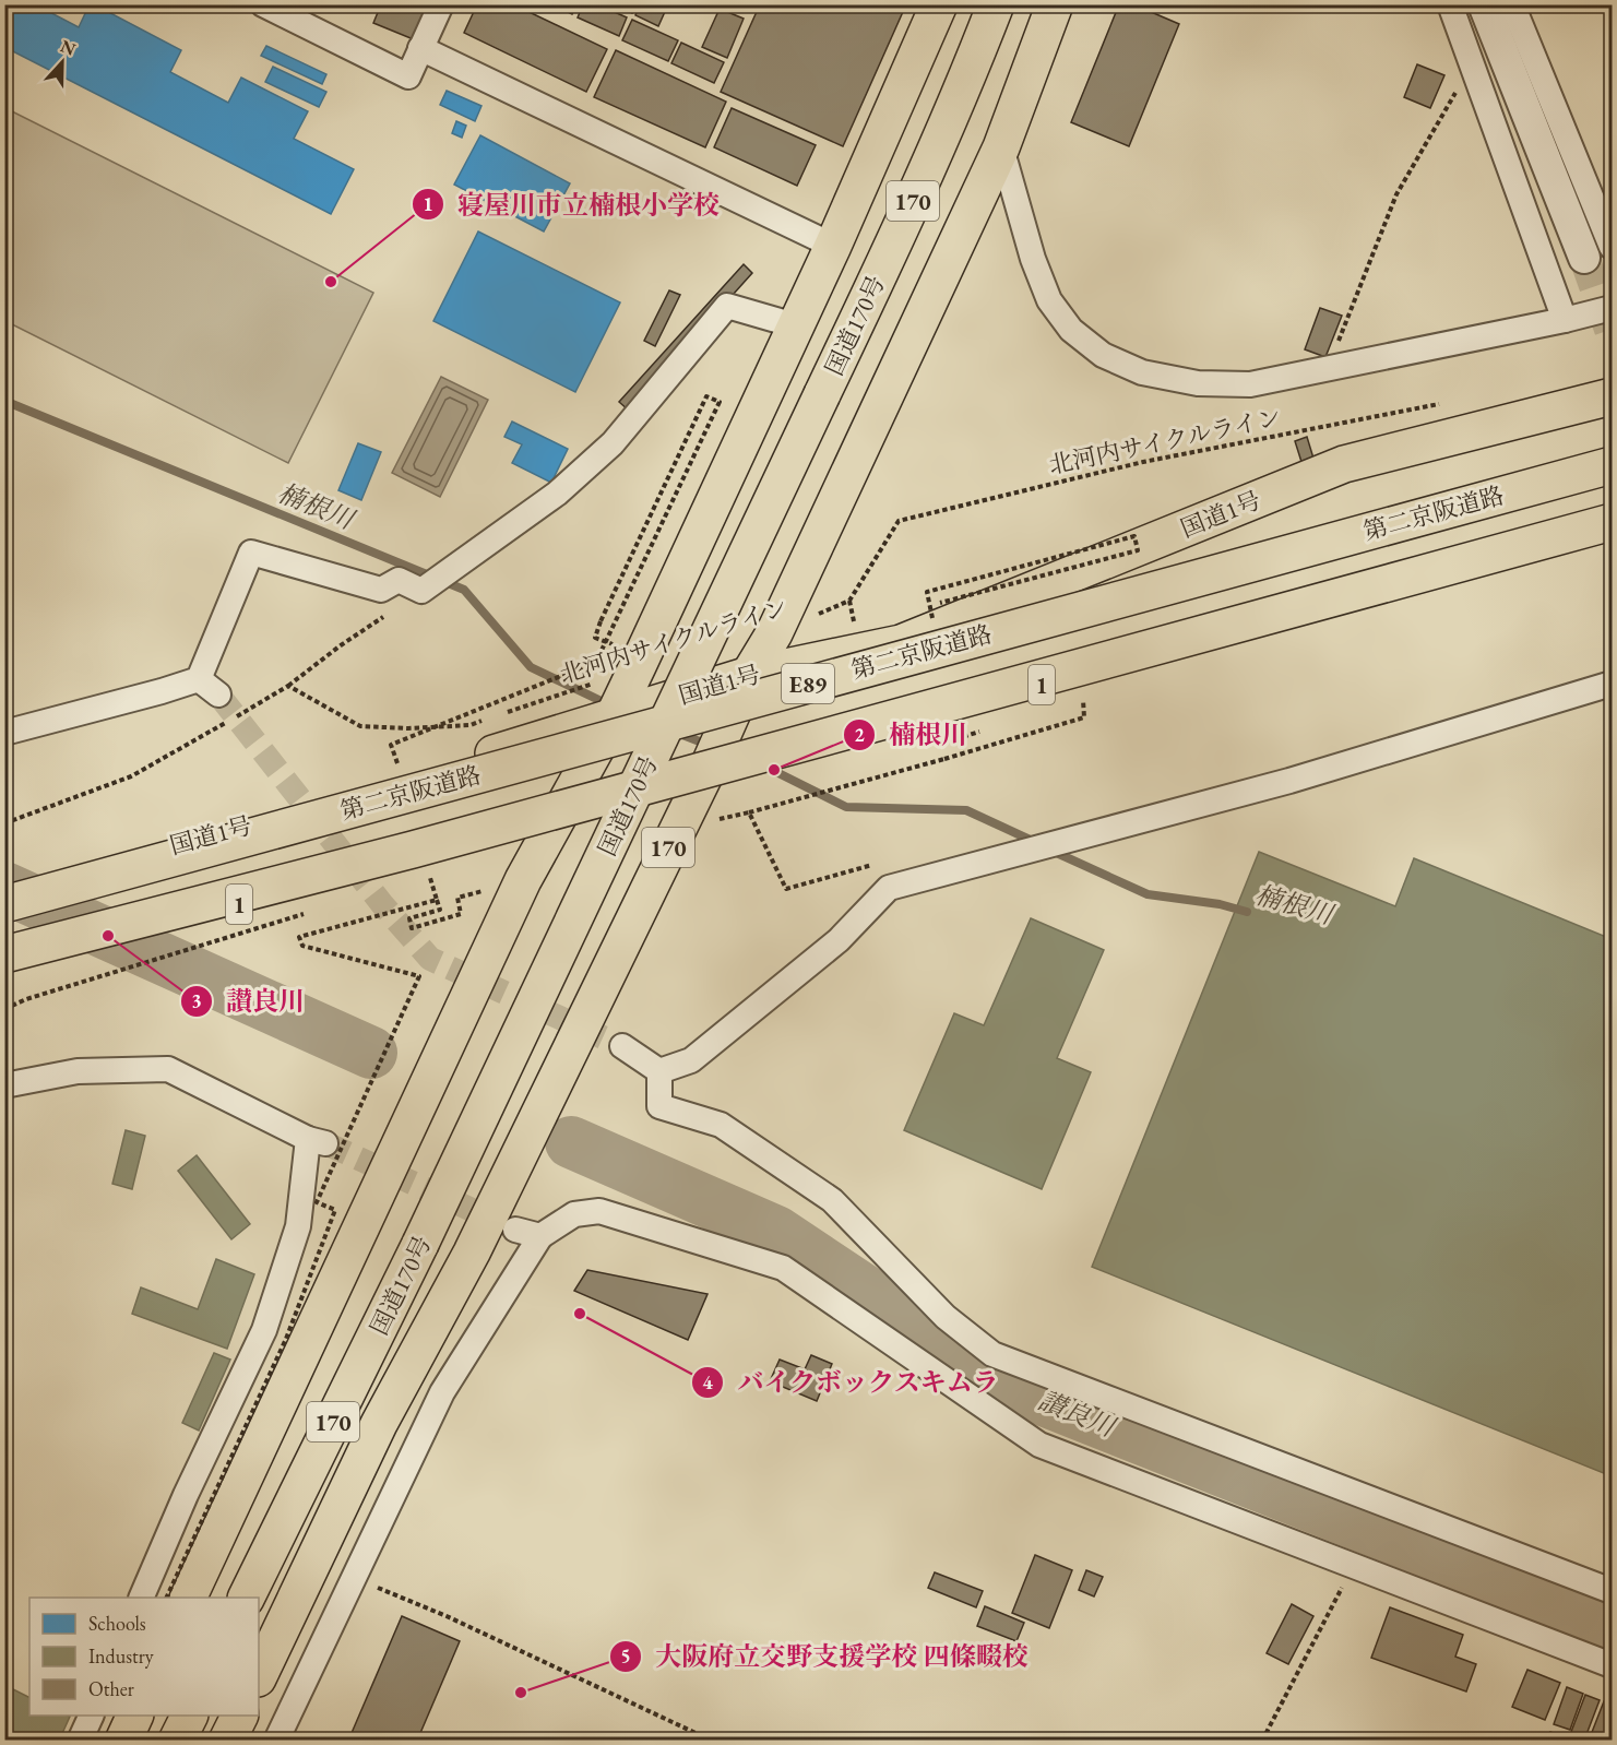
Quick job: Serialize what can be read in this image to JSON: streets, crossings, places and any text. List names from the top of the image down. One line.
{"streets":{"highway":["170","国道170号","第二京阪道路","国道1号","E89","1"],"path":["北河内サイクルライン"]},"crossings":[["170","北河内サイクルライン"],["170","国道1号"],["170","1"]],"water":["楠根川","讃良川"],"places":["寝屋川市立楠根小学校","楠根川","讃良川","バイクボックスキムラ","大阪府立交野支援学校 四條畷校"],"legend":["Schools","Industry","Other"],"north":"top"}
